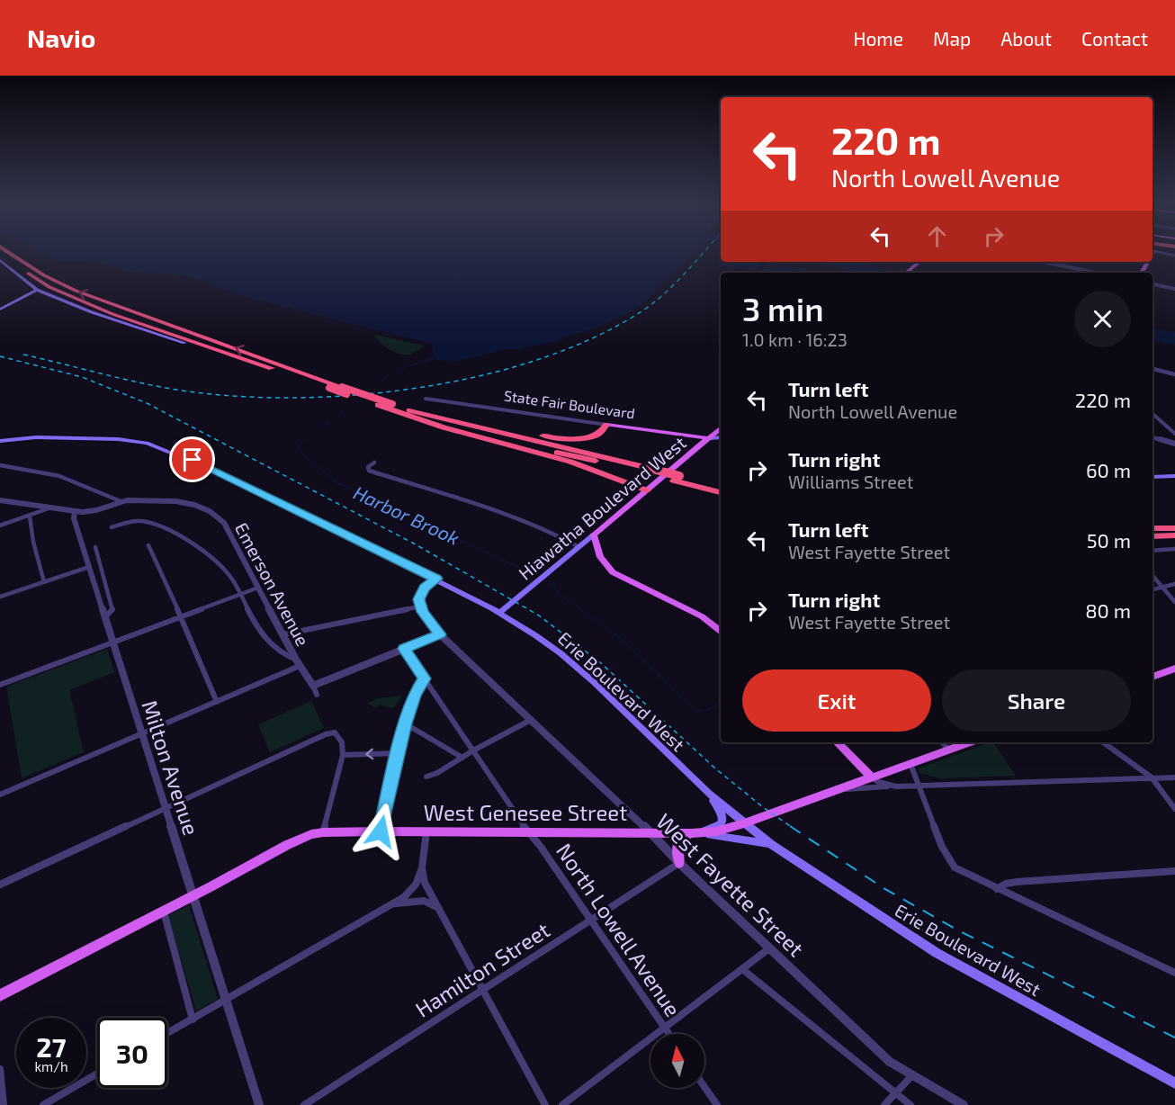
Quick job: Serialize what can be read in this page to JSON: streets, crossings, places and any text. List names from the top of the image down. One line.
{"streets":{"main road":["State Fair Boulevard","Hiawatha Boulevard West","Erie Boulevard West","West Genesee Street"],"street":["Emerson Avenue","Milton Avenue","West Fayette Street","North Lowell Avenue","Hamilton Street"]},"crossings":[["State Fair Boulevard","Hiawatha Boulevard West"],["Hiawatha Boulevard West","Erie Boulevard West"],["Erie Boulevard West","West Genesee Street"],["Milton Avenue","West Genesee Street"],["West Genesee Street","West Fayette Street"],["West Genesee Street","North Lowell Avenue"],["West Fayette Street","Hamilton Street"],["North Lowell Avenue","Hamilton Street"]],"water":["Harbor Brook"],"north":"top","page":{"header":"Navio","nav":["Home","Map","About","Contact"],"turn":["220 m","North Lowell Avenue"],"heading":["3 min","1.0 km · 16:23"],"list":[{"name":"Turn left","note":"North Lowell Avenue","value":"220 m"},{"name":"Turn right","note":"Williams Street","value":"60 m"},{"name":"Turn left","note":"West Fayette Street","value":"50 m"},{"name":"Turn right","note":"West Fayette Street","value":"80 m"}],"buttons":["Exit","Share"],"speed":"27 km/h","limit":"30"}}
